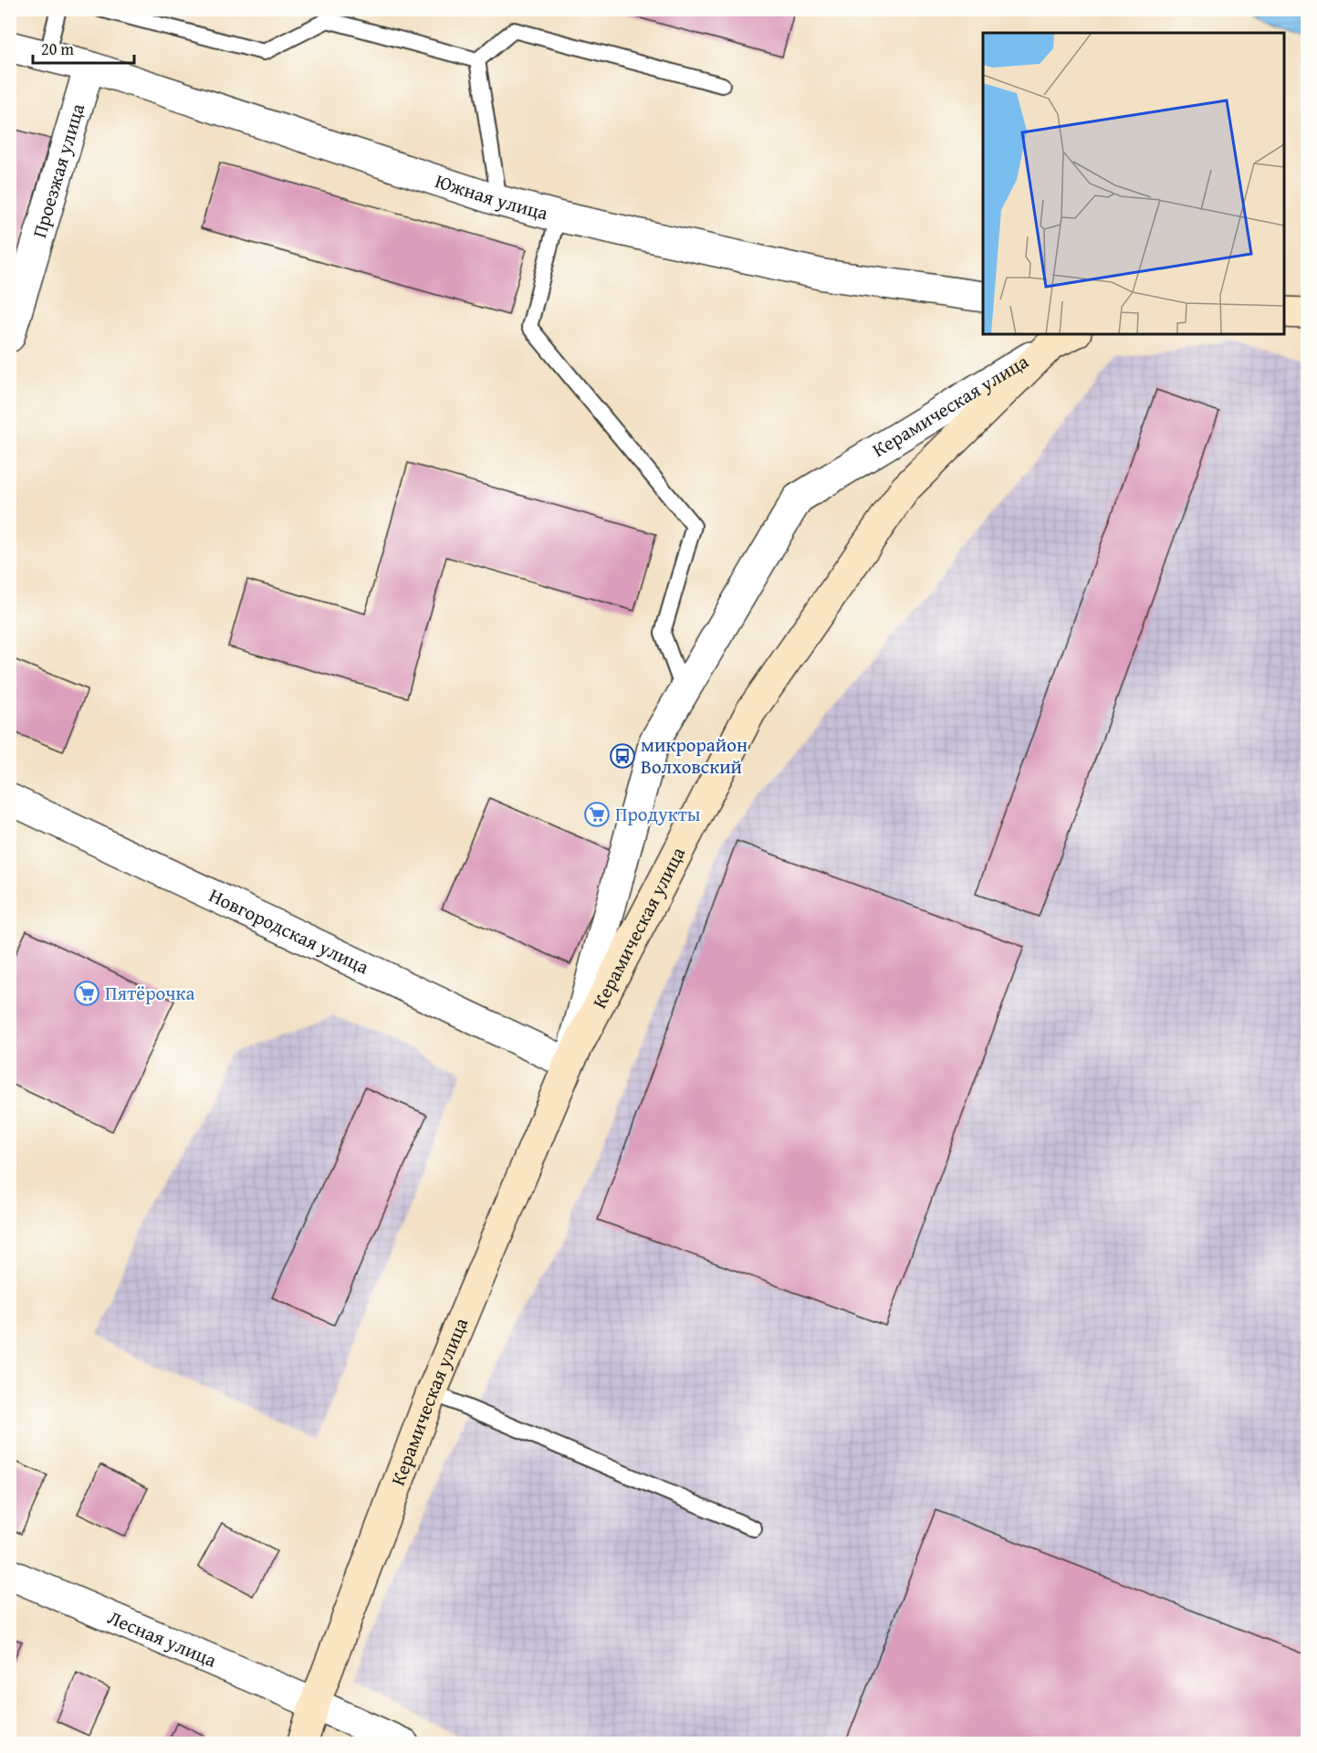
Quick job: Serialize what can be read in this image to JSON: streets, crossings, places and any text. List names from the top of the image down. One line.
{"streets":{"street":["Проезжая улица","Южная улица","Керамическая улица","Новгородская улица","Лесная улица"]},"crossings":[["Проезжая улица","Южная улица"],["Керамическая улица","Новгородская улица"],["Керамическая улица","Лесная улица"]],"places":{"bus stop":["микрорайон Волховский"],"supermarket":["Продукты","Пятёрочка"]},"scale_bar":"20 m"}
